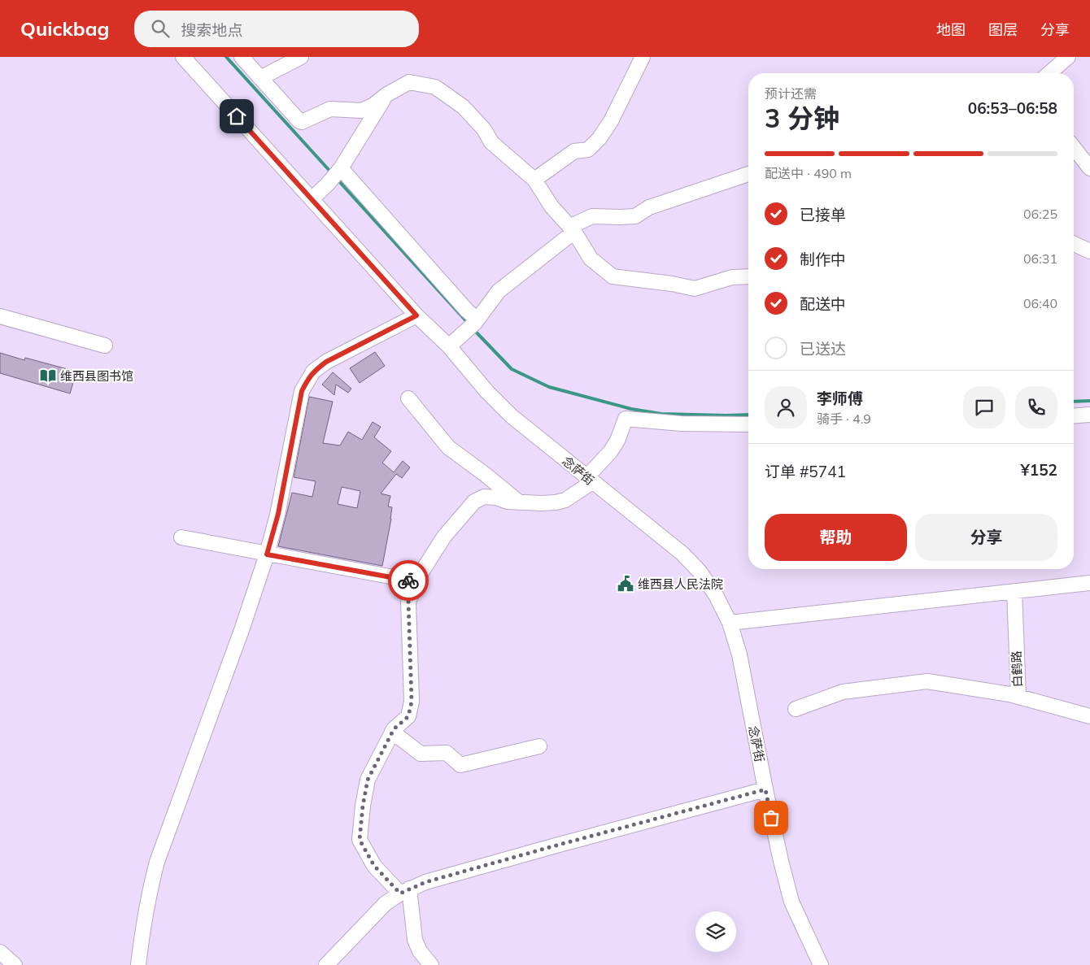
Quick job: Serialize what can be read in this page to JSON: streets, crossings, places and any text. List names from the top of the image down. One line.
{"streets":{"street":["念萨街","白鹤路"]},"places":{"library":["维西县图书馆"],"public building":["维西县人民法院"]},"page":{"header":"Quickbag","search":"搜索地点","nav":["地图","图层","分享"],"heading":["3 分钟","预计还需","06:53–06:58"],"panel":["李师傅","骑手 · 4.9","订单 #5741","¥152"],"bar":"配送中 · 490 m","list":[["已接单","06:25"],["制作中","06:31"],["配送中","06:40"],"已送达"],"buttons":["帮助","分享"]}}
